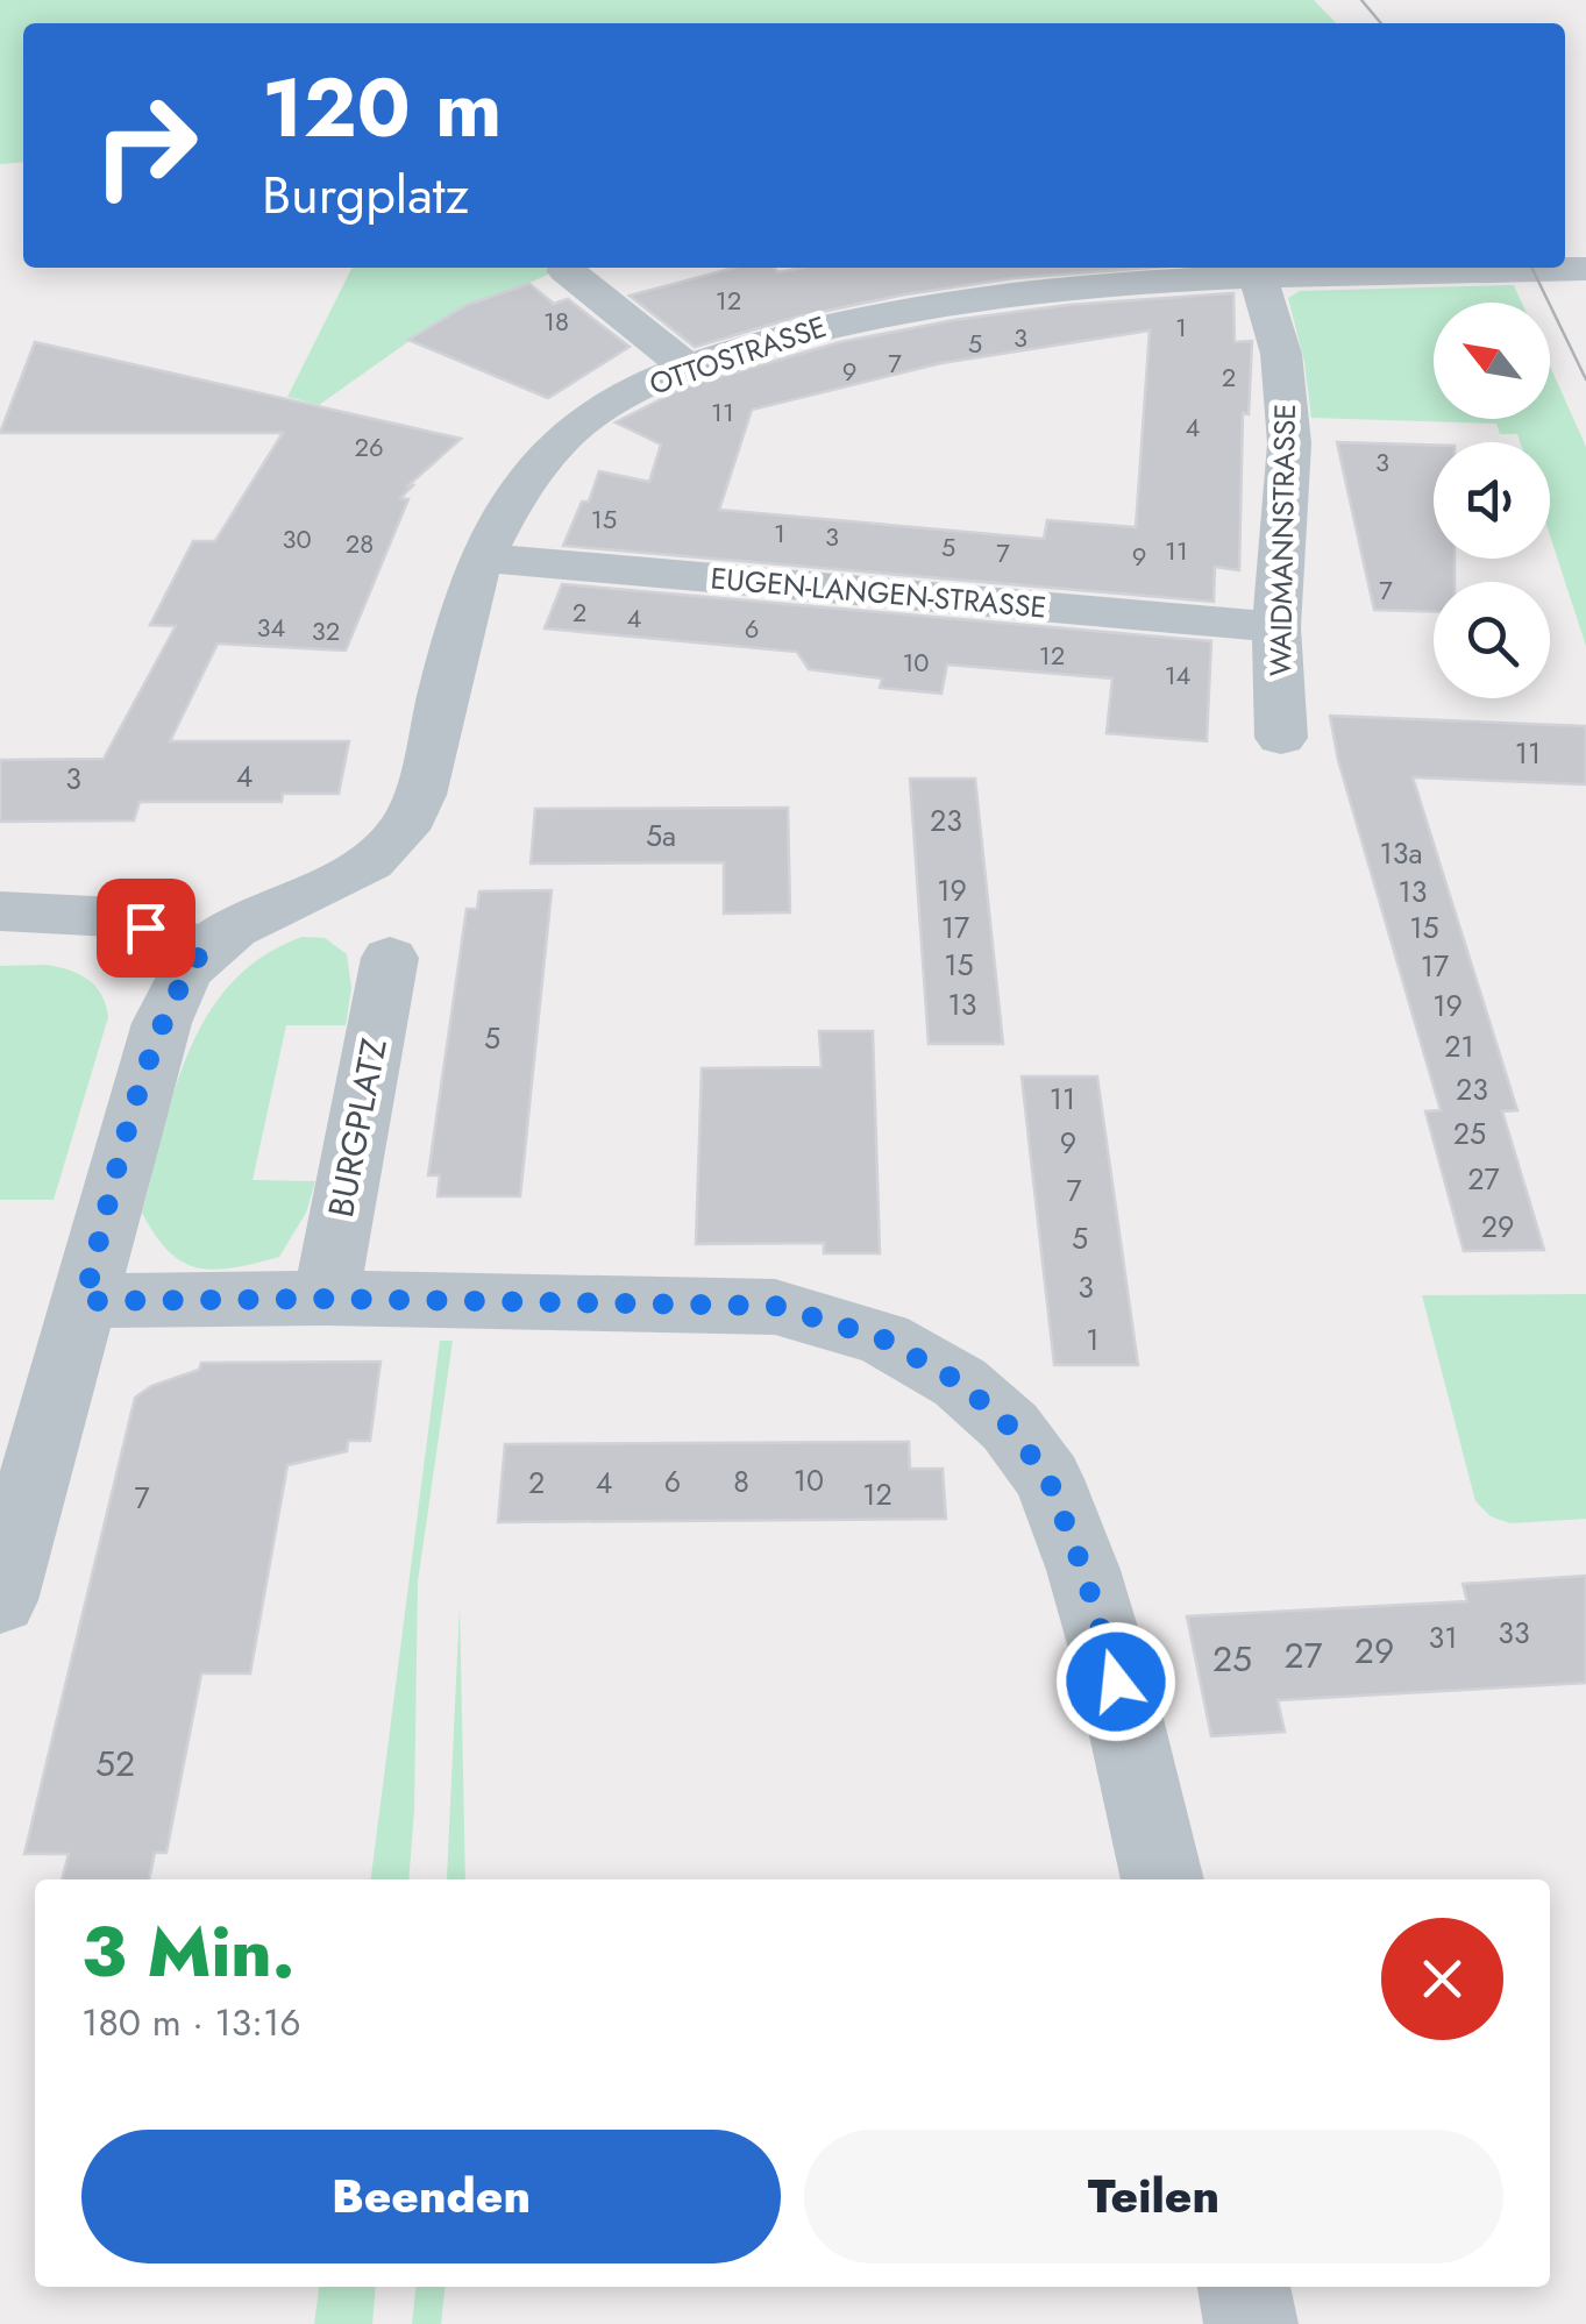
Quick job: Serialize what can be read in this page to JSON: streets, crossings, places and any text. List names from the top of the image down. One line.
{"streets":{"street":["OTTOSTRASSE","WAIDMANNSTRASSE","EUGEN-LANGEN-STRASSE","BURGPLATZ"]},"crossings":[["OTTOSTRASSE","WAIDMANNSTRASSE"],["OTTOSTRASSE","EUGEN-LANGEN-STRASSE"],["WAIDMANNSTRASSE","EUGEN-LANGEN-STRASSE"]],"house_numbers":["12","18","1","3","5","7","9","2","11","4","26","3","15","1","3","30","28","5","11","7","9","7","2","4","34","6","32","12","10","14","11","4","3","23","5a","13a","19","13","17","15","15","17","13","19","5","21","23","11","25","9","27","7","29","5","3","1","10","6","8","2","4","12","7","33","31","29","27","25","52"],"north":"top left","page":{"turn":["120 m","Burgplatz"],"heading":["3 Min.","180 m · 13:16"],"buttons":["Beenden","Teilen"]}}
